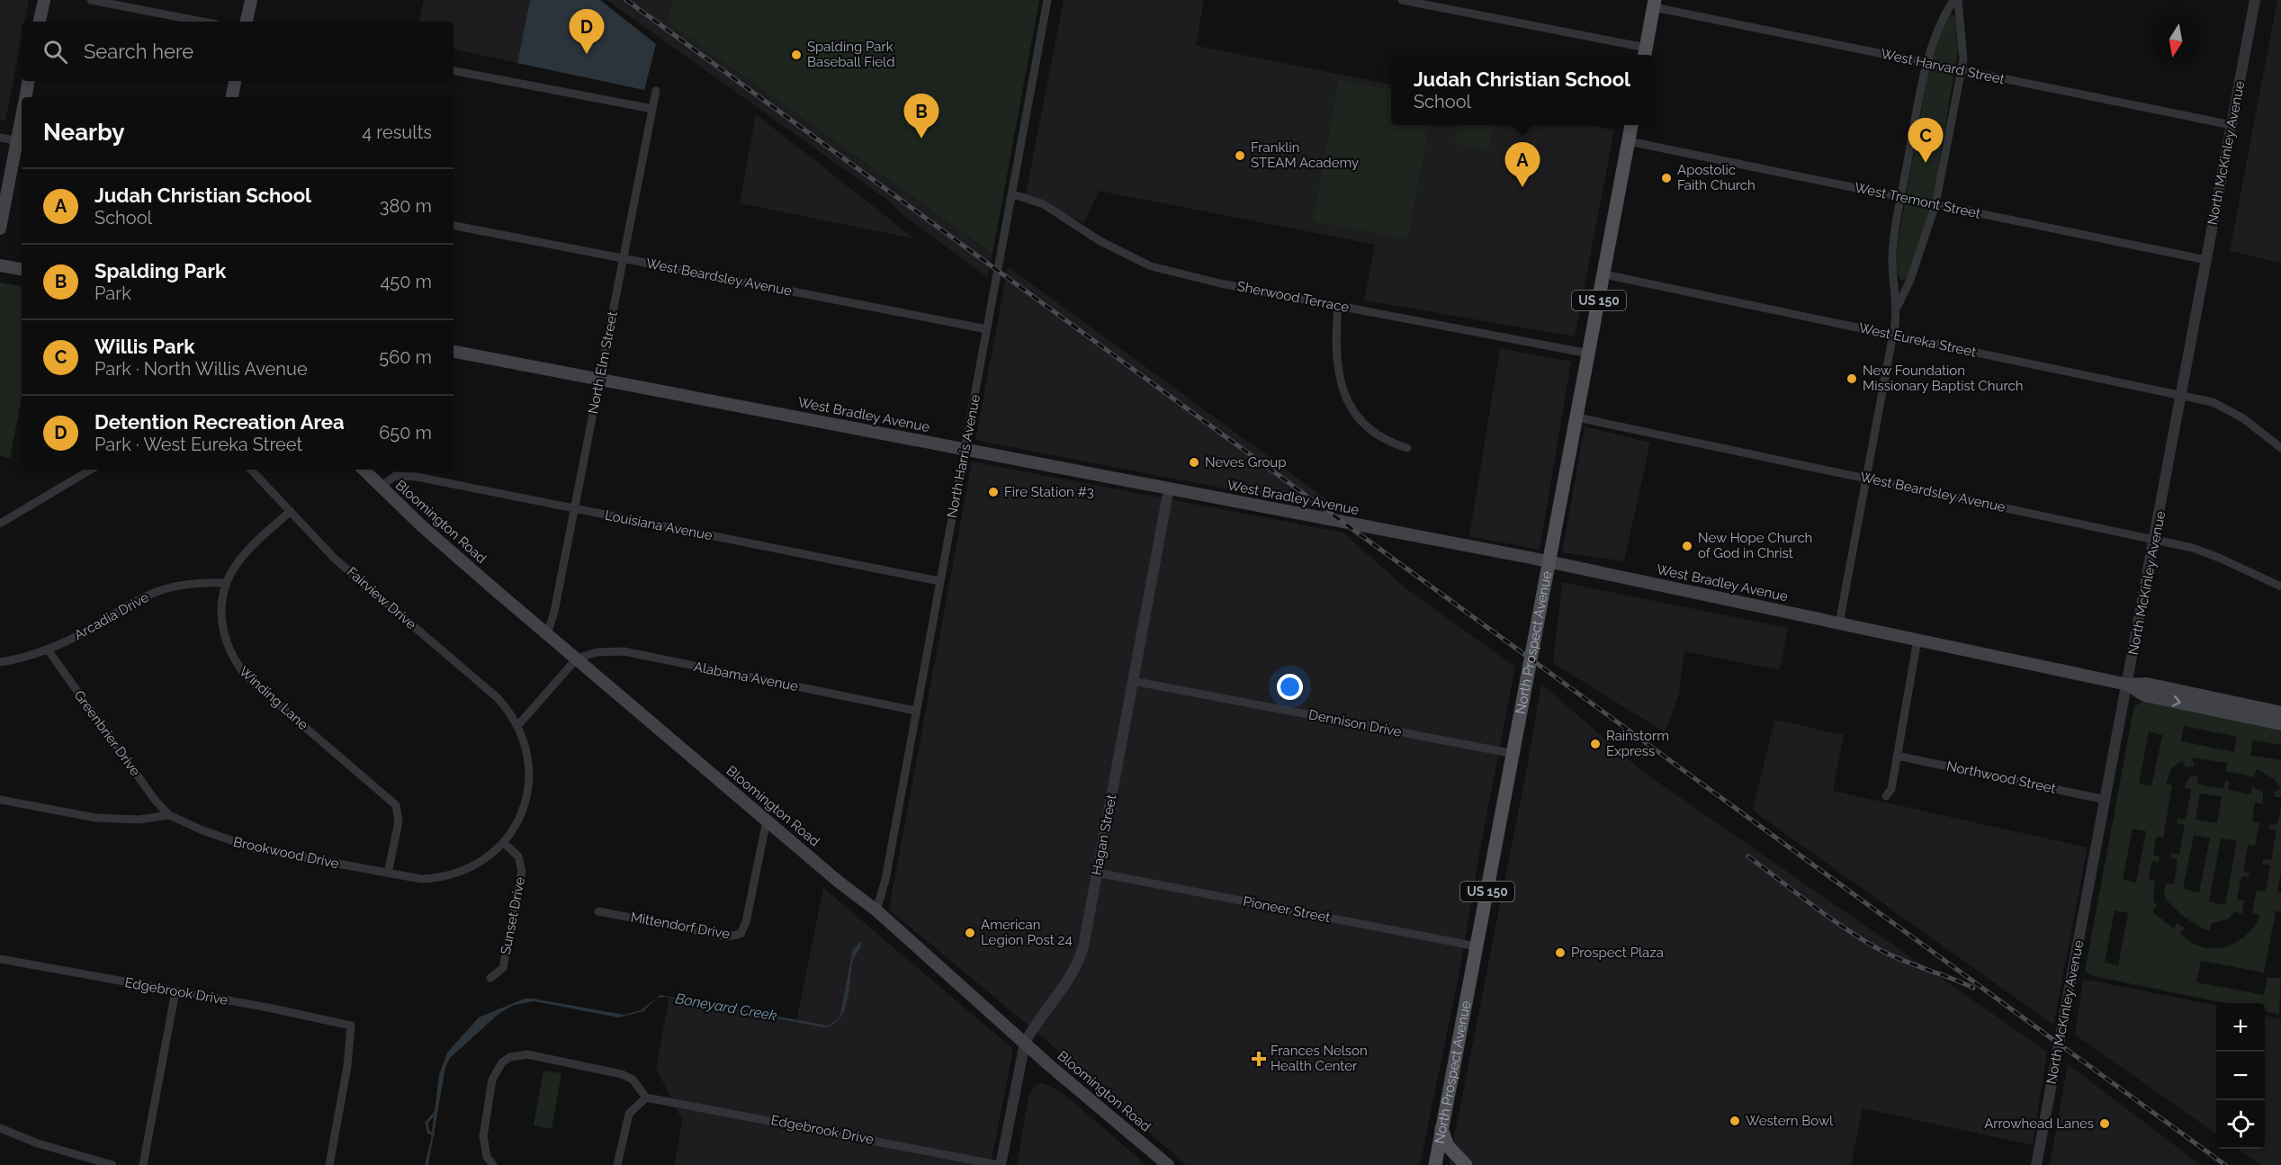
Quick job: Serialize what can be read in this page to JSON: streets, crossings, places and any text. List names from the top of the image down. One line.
{"streets":{"main road":["US 150","West Bradley Avenue","Bloomington Road","North Prospect Avenue"],"street":["West Harvard Street","North McKinley Avenue","West Tremont Street","West Beardsley Avenue","Sherwood Terrace","West Eureka Street","North Elm Street","North Harris Avenue","Louisiana Avenue","Fairview Drive","Arcadia Drive","Alabama Avenue","Winding Lane","Dennison Drive","Greenbrier Drive","Northwood Street","Hagan Street","Brookwood Drive","Pioneer Street","Sunset Drive","Mittendorf Drive","Edgebrook Drive"]},"crossings":[["West Harvard Street","North McKinley Avenue"],["North McKinley Avenue","West Tremont Street"],["North McKinley Avenue","West Beardsley Avenue"],["North McKinley Avenue","West Eureka Street"],["North McKinley Avenue","West Bradley Avenue"],["North McKinley Avenue","Northwood Street"],["West Tremont Street","North Prospect Avenue"],["West Beardsley Avenue","North Elm Street"],["West Beardsley Avenue","North Harris Avenue"],["West Beardsley Avenue","North Prospect Avenue"],["Sherwood Terrace","North Harris Avenue"],["Sherwood Terrace","North Prospect Avenue"],["West Eureka Street","North Prospect Avenue"],["North Elm Street","West Bradley Avenue"],["North Elm Street","Bloomington Road"],["North Elm Street","Louisiana Avenue"],["West Bradley Avenue","North Harris Avenue"],["West Bradley Avenue","North Prospect Avenue"],["West Bradley Avenue","Hagan Street"],["North Harris Avenue","Bloomington Road"],["North Harris Avenue","Louisiana Avenue"],["North Harris Avenue","Alabama Avenue"],["Bloomington Road","Louisiana Avenue"],["Bloomington Road","Alabama Avenue"],["Bloomington Road","Hagan Street"],["Bloomington Road","Mittendorf Drive"],["Fairview Drive","Winding Lane"],["Arcadia Drive","Winding Lane"],["Arcadia Drive","Greenbrier Drive"],["North Prospect Avenue","Dennison Drive"],["North Prospect Avenue","Pioneer Street"],["Winding Lane","Brookwood Drive"],["Dennison Drive","Hagan Street"],["Greenbrier Drive","Brookwood Drive"],["Hagan Street","Pioneer Street"],["Hagan Street","Edgebrook Drive"],["Brookwood Drive","Sunset Drive"]],"water":["Boneyard Creek"],"places":{"other":["Spalding Park Baseball Field","Franklin STEAM Academy","Apostolic Faith Church","New Foundation Missionary Baptist Church","Neves Group","Fire Station #3","New Hope Church of God in Christ","Rainstorm Express","American Legion Post 24","Prospect Plaza","Western Bowl","Arrowhead Lanes"],"health":["Frances Nelson Health Center"]},"north":"bottom","page":{"pins":["D","B","C","A"],"search":"Search here","popup":["Judah Christian School","School"],"heading":["Nearby","4 results"],"list":[{"mark":"A","name":"Judah Christian School","note":"School","value":"380 m"},{"mark":"B","name":"Spalding Park","note":"Park","value":"450 m"},{"mark":"C","name":"Willis Park","note":"Park · North Willis Avenue","value":"560 m"},{"mark":"D","name":"Detention Recreation Area","note":"Park · West Eureka Street","value":"650 m"}],"map_buttons":["+","−"]}}
